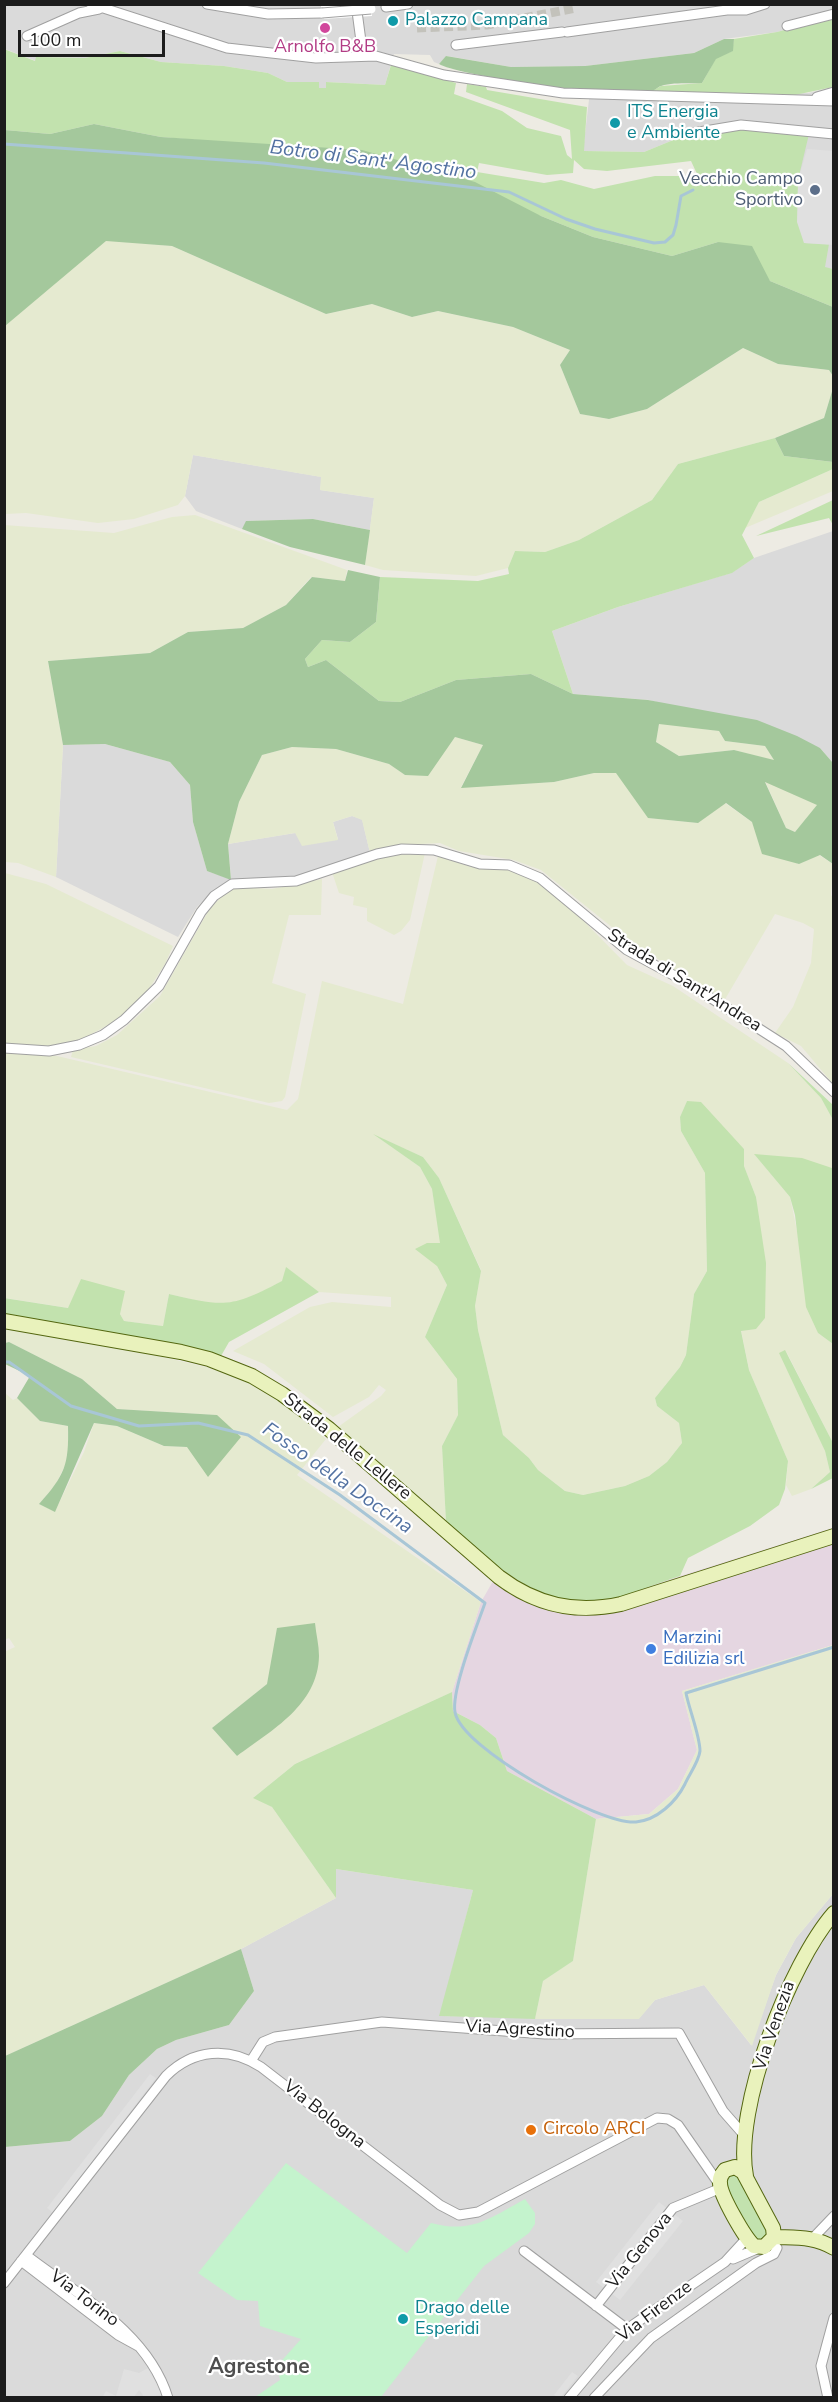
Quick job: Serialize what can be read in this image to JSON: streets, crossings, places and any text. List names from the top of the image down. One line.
{"streets":{"street":["Strada di Sant'Andrea","Strada delle Lellere","Via Venezia","Via Agrestino","Via Bologna","Via Genova","Via Torino","Via Firenze"]},"crossings":[["Via Venezia","Via Agrestino"],["Via Venezia","Via Bologna"],["Via Venezia","Via Genova"],["Via Agrestino","Via Bologna"],["Via Bologna","Via Genova"],["Via Bologna","Via Torino"],["Via Bologna","Via Firenze"],["Via Genova","Via Firenze"]],"districts":["Agrestone"],"water":["Botro di Sant' Agostino","Fosso della Doccina"],"places":["Palazzo Campana","Arnolfo B&B","ITS Energia e Ambiente","Vecchio Campo Sportivo","Marzini Edilizia srl","Circolo ARCI","Drago delle Esperidi"],"scale_bar":"100 m"}
